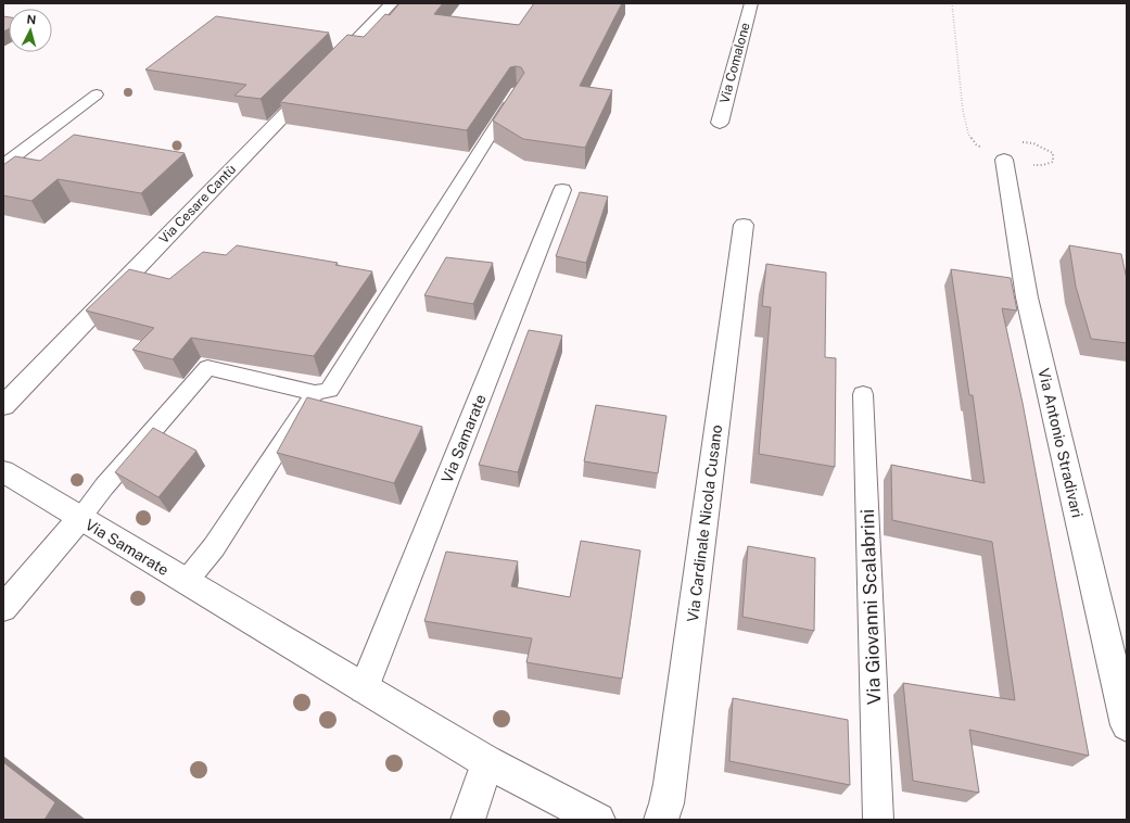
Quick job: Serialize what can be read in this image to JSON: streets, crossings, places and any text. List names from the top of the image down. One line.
{"streets":{"street":["Via Comalone","Via Cesare Cantù","Via Samarate","Via Antonio Stradivari","Via Cardinale Nicola Cusano"],"lane":["Via Giovanni Scalabrini"]},"north":"top"}
